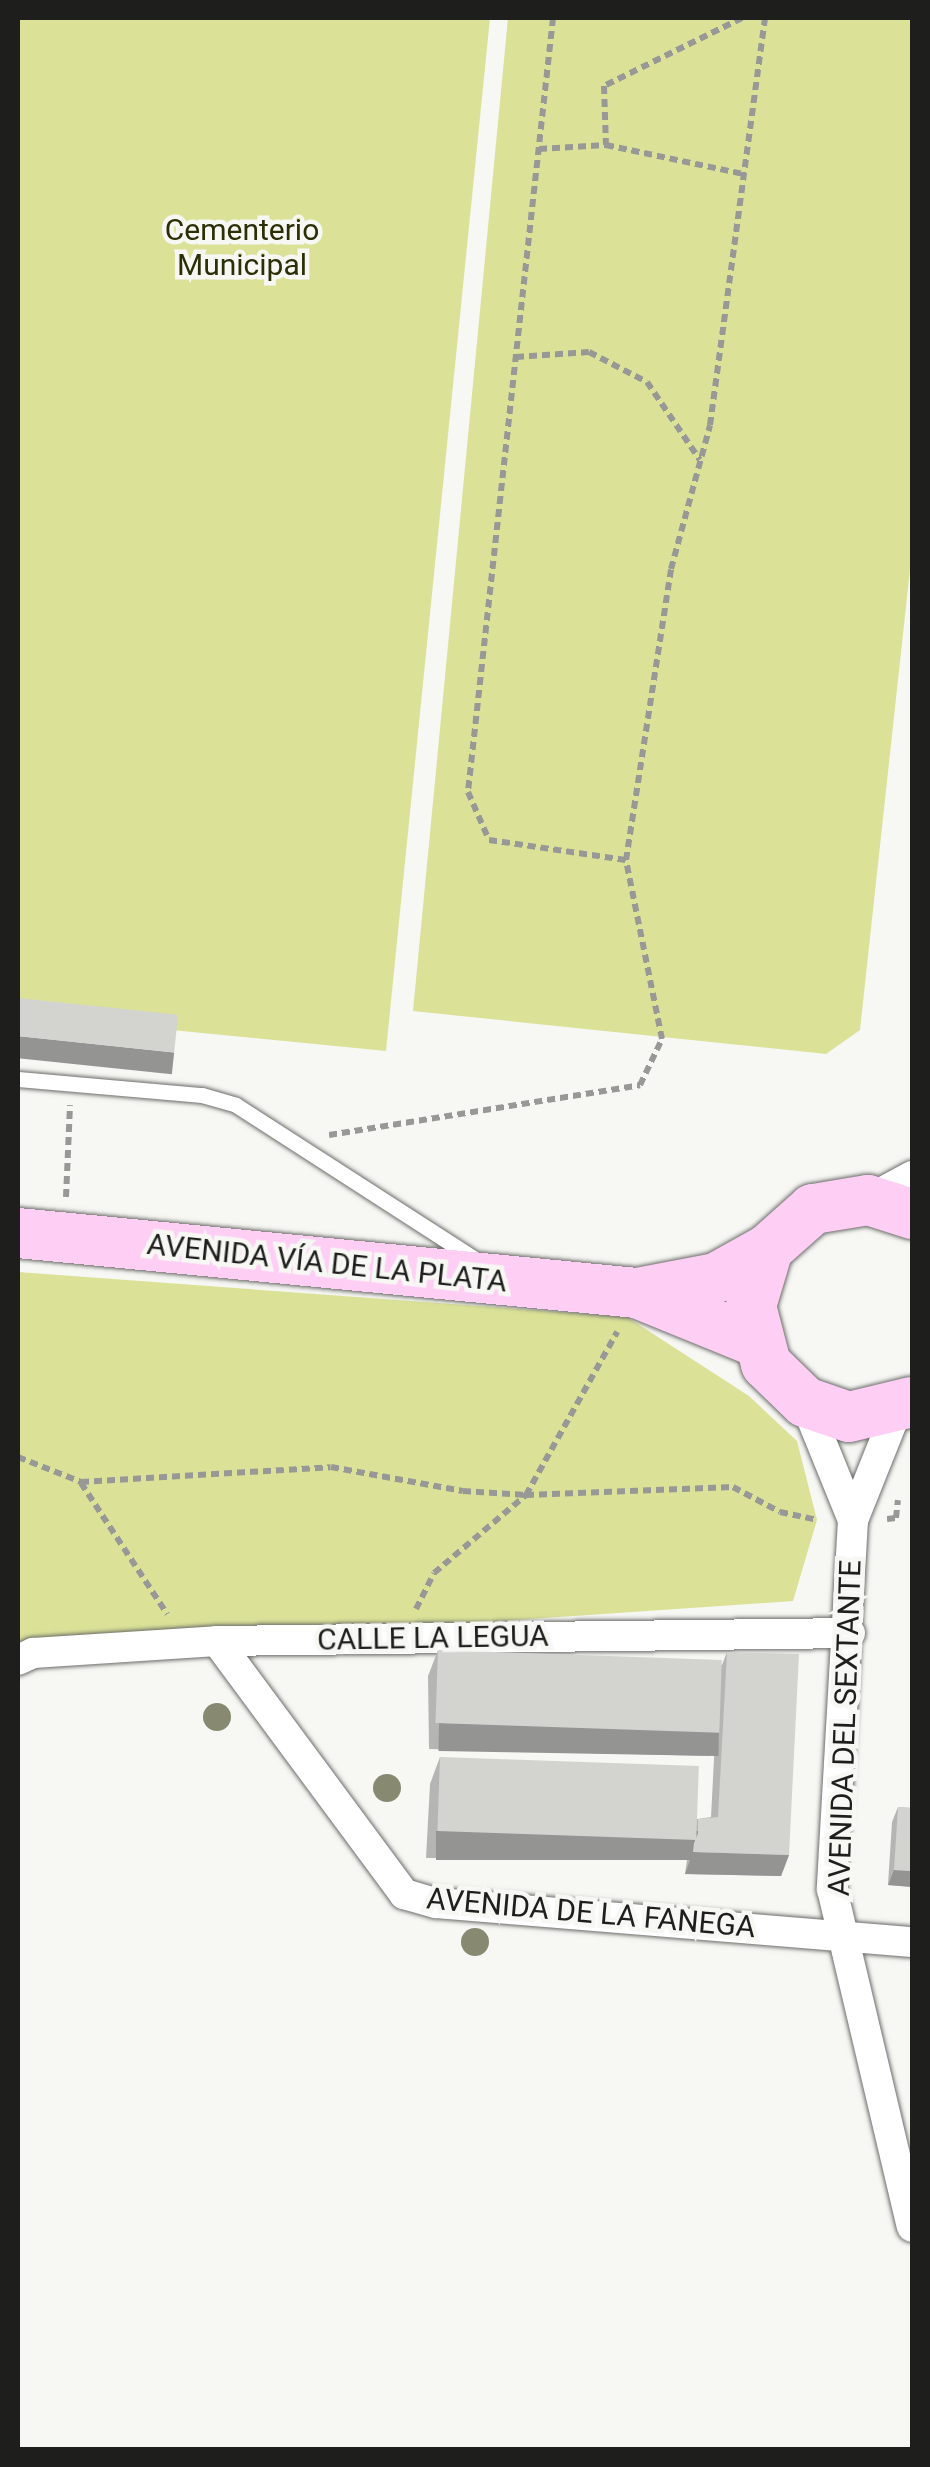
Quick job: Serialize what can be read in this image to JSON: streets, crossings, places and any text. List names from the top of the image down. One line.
{"streets":{"main road":["AVENIDA VÍA DE LA PLATA"],"street":["CALLE LA LEGUA","AVENIDA DEL SEXTANTE","AVENIDA DE LA FANEGA"]},"crossings":[["CALLE LA LEGUA","AVENIDA DEL SEXTANTE"],["CALLE LA LEGUA","AVENIDA DE LA FANEGA"],["AVENIDA DEL SEXTANTE","AVENIDA DE LA FANEGA"]],"parks":["Cementerio Municipal"]}
